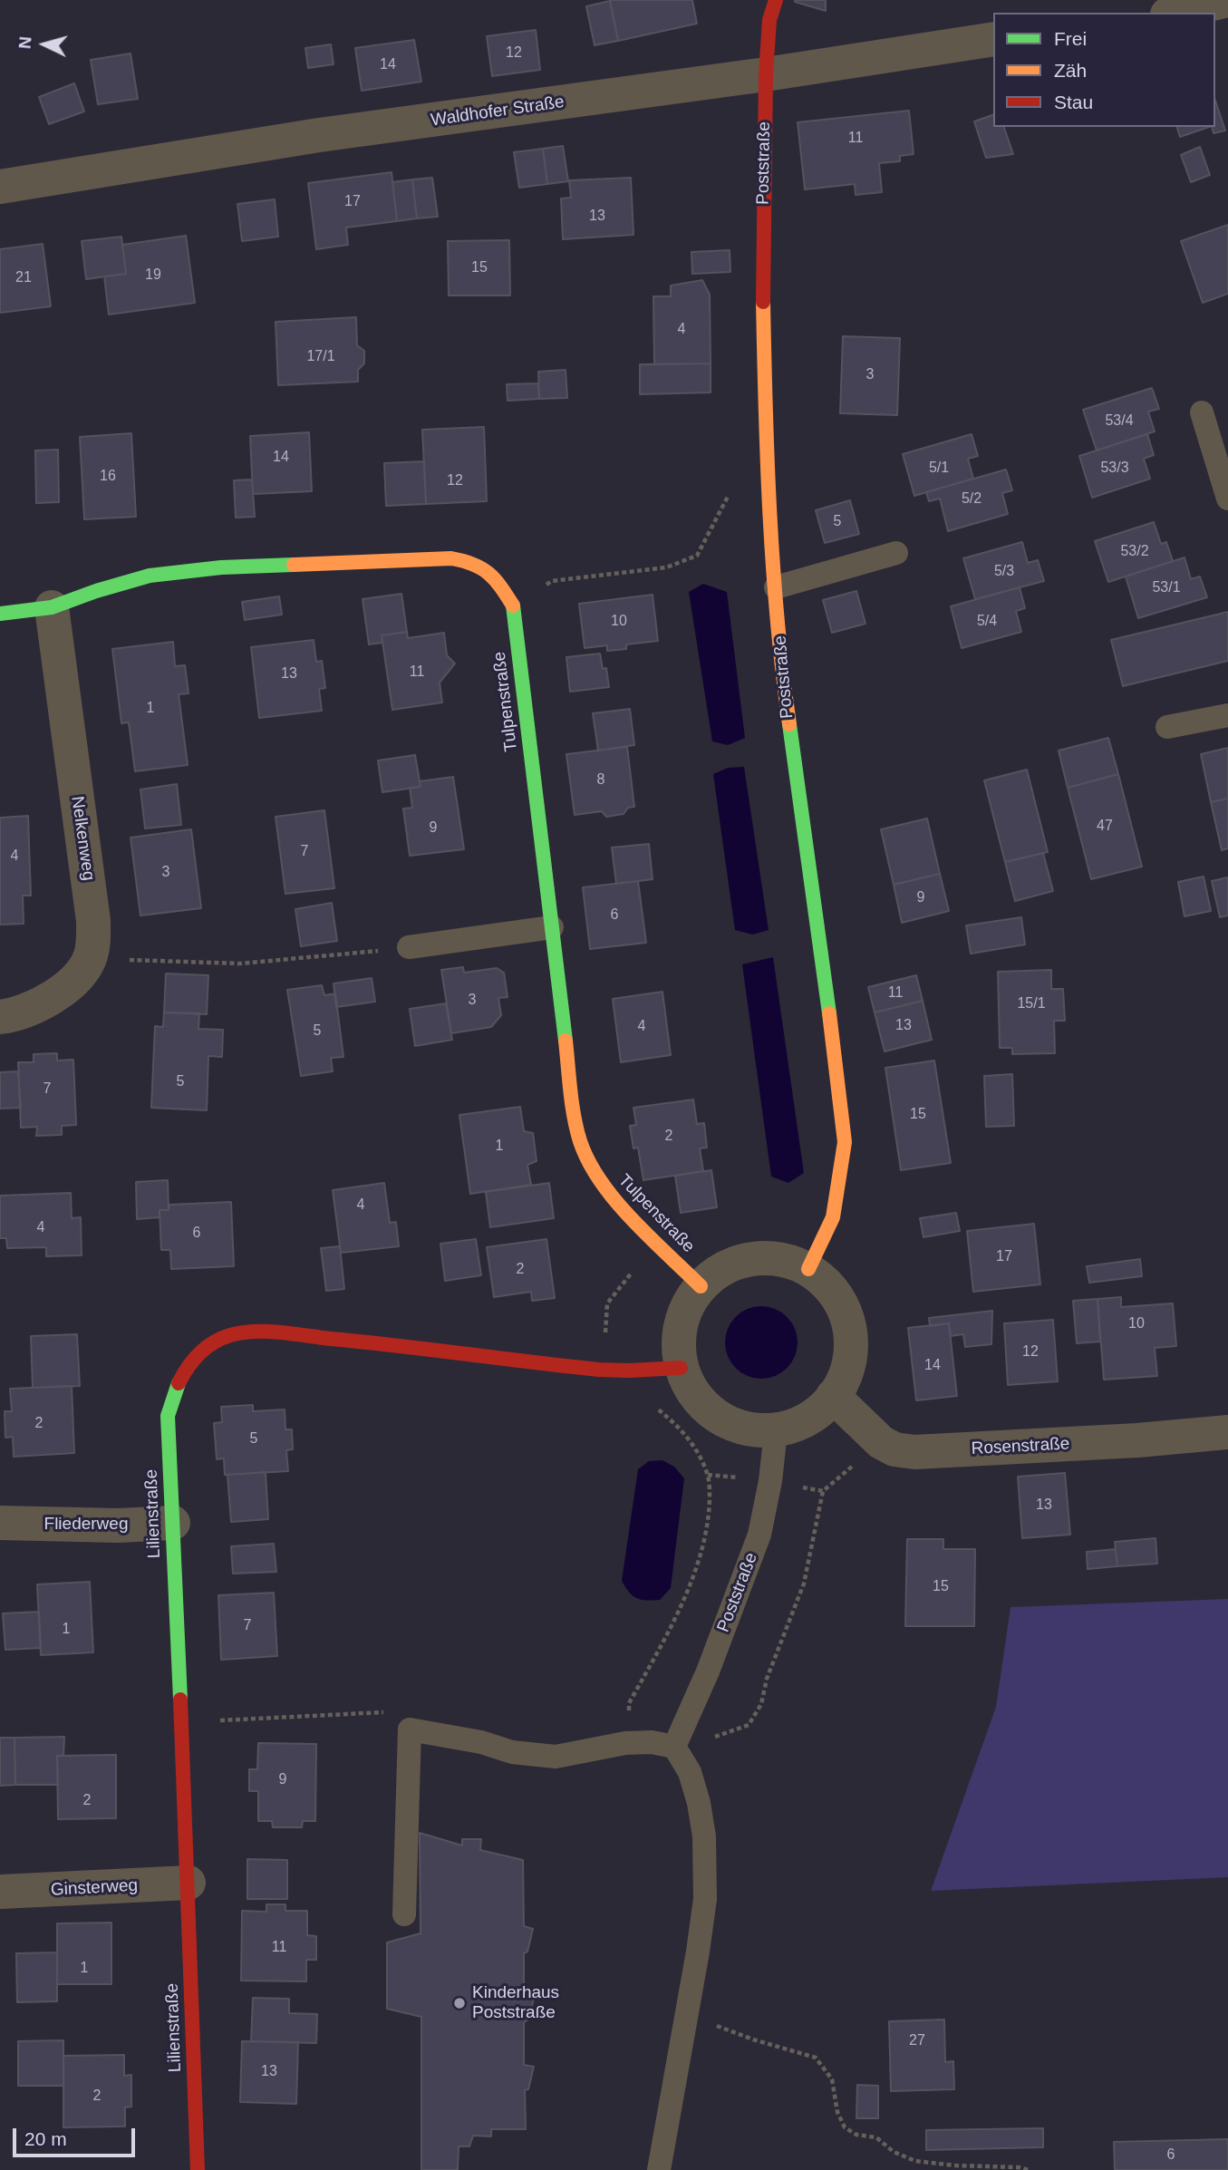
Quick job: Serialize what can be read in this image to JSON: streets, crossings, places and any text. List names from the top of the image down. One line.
{"streets":{"street":["Waldhofer Straße","Poststraße","Tulpenstraße","Nelkenweg","Rosenstraße","Lilienstraße","Fliederweg","Ginsterweg"]},"crossings":[["Waldhofer Straße","Poststraße"],["Poststraße","Tulpenstraße"],["Poststraße","Rosenstraße"],["Poststraße","Lilienstraße"],["Tulpenstraße","Nelkenweg"],["Tulpenstraße","Rosenstraße"],["Tulpenstraße","Lilienstraße"],["Rosenstraße","Lilienstraße"],["Lilienstraße","Fliederweg"],["Lilienstraße","Ginsterweg"]],"places":["Kinderhaus Poststraße"],"house_numbers":["12","14","11","17","13","15","19","21","4","17/1","3","53/4","14","5/1","53/3","16","12","5/2","5","53/2","5/3","53/1","10","5/4","11","13","1","8","47","9","7","4","3","9","6","11","3","15/1","13","4","5","5","7","15","2","1","4","4","6","17","2","10","12","14","2","5","13","15","7","1","9","2","11","1","27","13","2","6"],"legend":["Frei","Zäh","Stau"],"scale_bar":"20 m","north":"left"}
